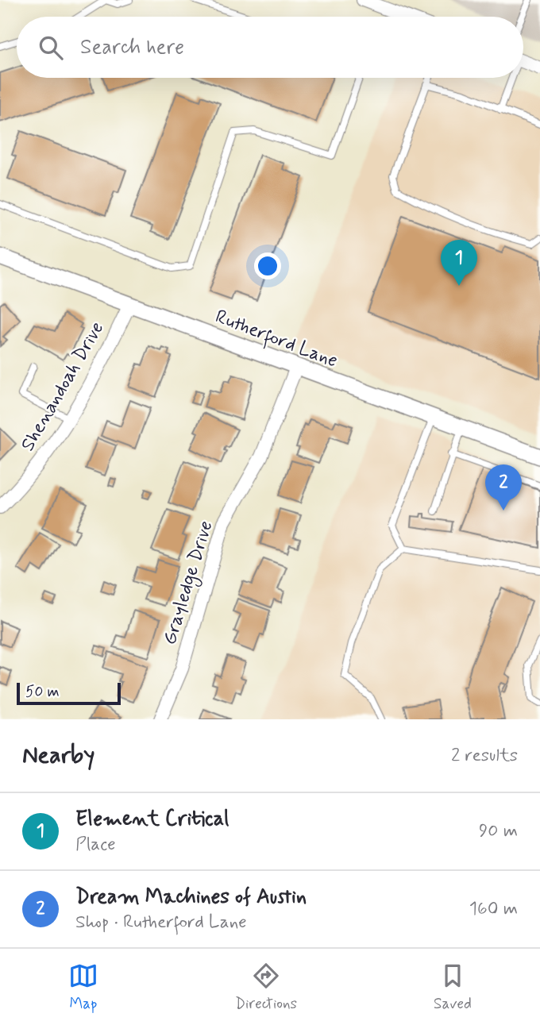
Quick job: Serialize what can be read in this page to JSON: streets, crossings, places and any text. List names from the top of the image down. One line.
{"streets":{"street":["Rutherford Lane","Shenandoah Drive","Grayledge Drive"]},"crossings":[["Rutherford Lane","Shenandoah Drive"],["Rutherford Lane","Grayledge Drive"]],"scale_bar":"50 m","page":{"search":"Search here","pins":["1","2"],"scale":"50 m","heading":["Nearby","2 results"],"list":[{"mark":"1","name":"Element Critical","note":"Place","value":"90 m"},{"mark":"2","name":"Dream Machines of Austin","note":"Shop · Rutherford Lane","value":"160 m"}],"nav":["Map","Directions","Saved"]}}
